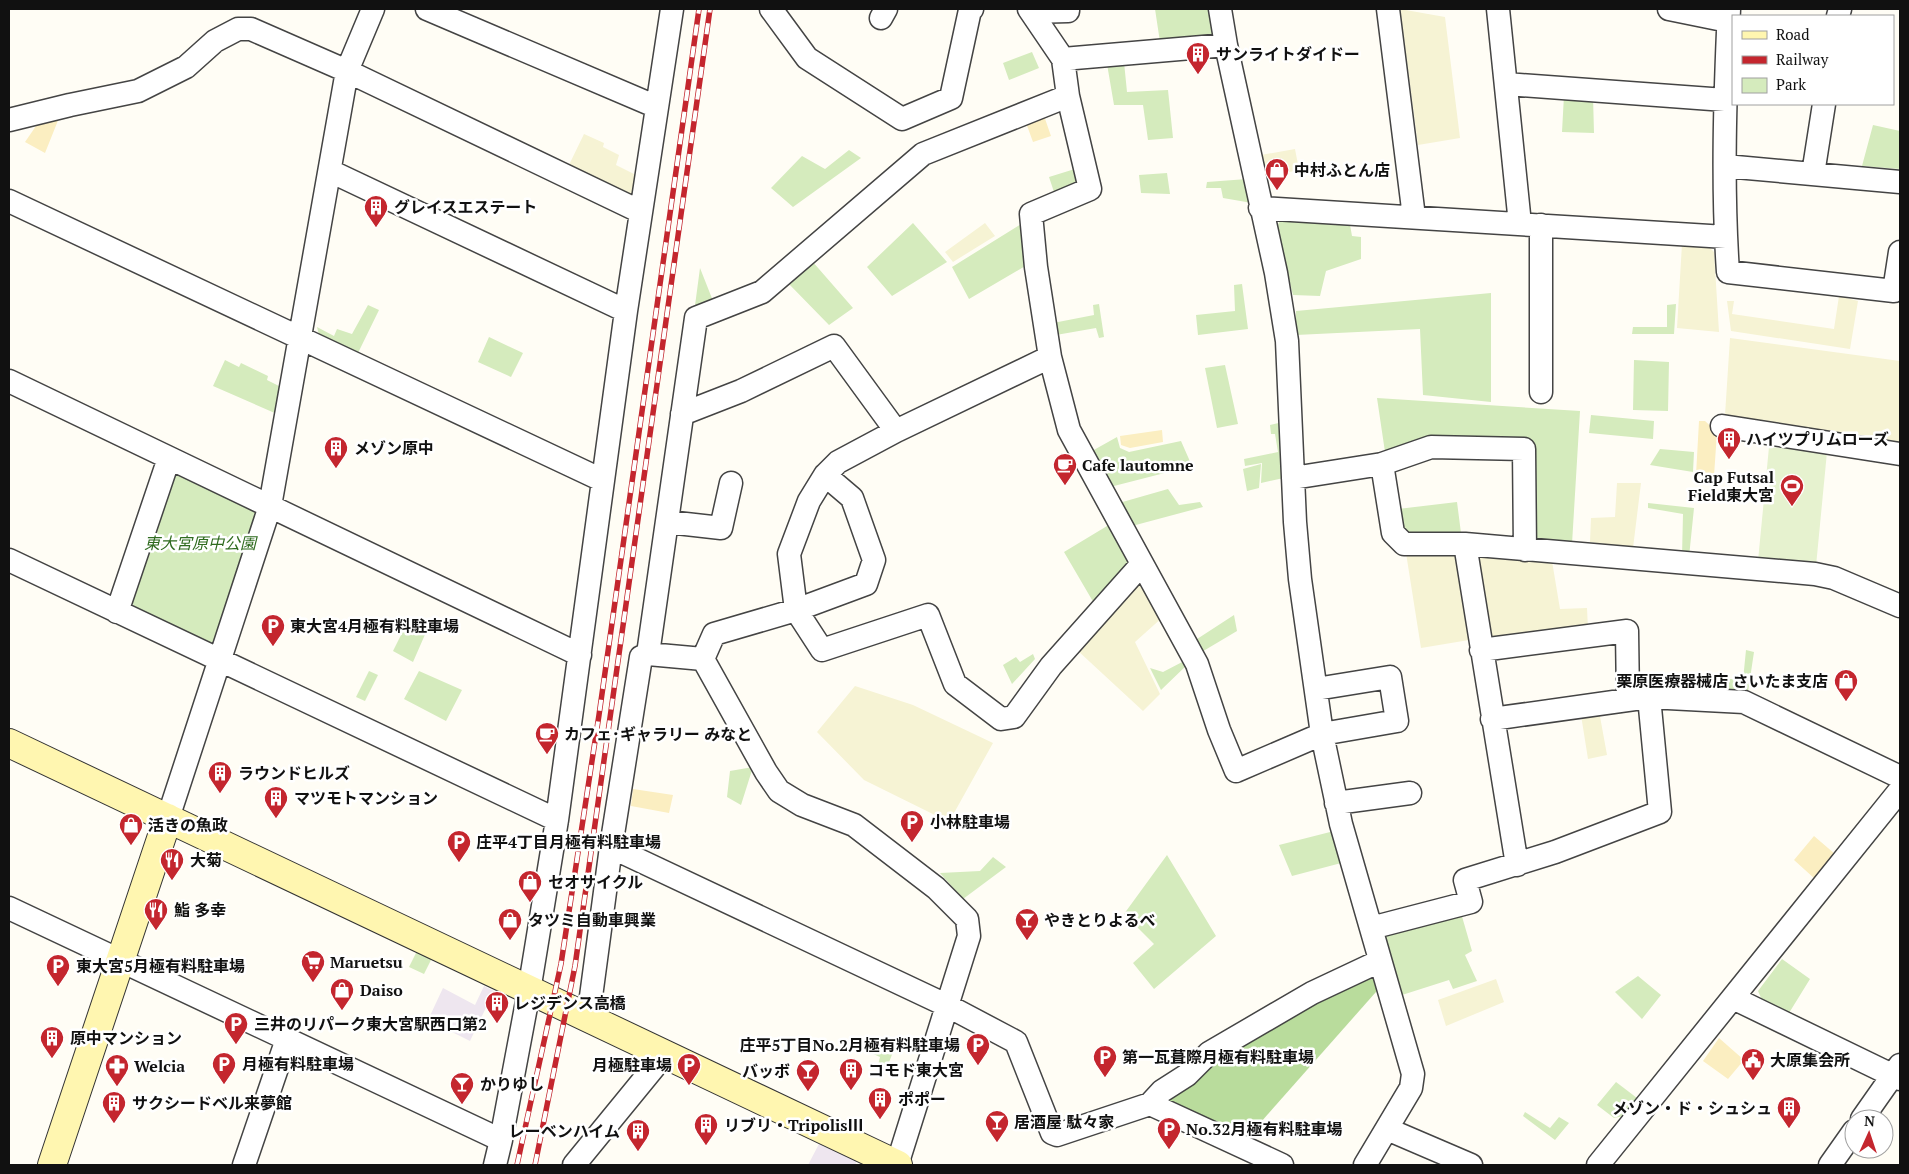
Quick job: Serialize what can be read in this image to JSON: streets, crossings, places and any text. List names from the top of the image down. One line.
{"parks":["東大宮原中公園"],"places":{"building":["サンライトダイドー","グレイスエステート","ハイツプリムローズ","メゾン原中","ラウンドヒルズ","マツモトマンション","レジデンス高橋","原中マンション","コモド東大宮","ポポー","サクシードベル来夢館","メゾン・ド・シュシュ","リブリ・TripolisⅢ","レーベンハイム"],"shop":["中村ふとん店","栗原医療器械店 さいたま支店","活きの魚政","セオサイクル","タツミ自動車興業","Daiso"],"cafe":["Cafe lautomne","カフェ･ギャラリー みなと"],"sports":["Cap Futsal Field東大宮"],"parking":["東大宮4月極有料駐車場","小林駐車場","庄平4丁目月極有料駐車場","東大宮5月極有料駐車場","三井のリパーク東大宮駅西口第2","庄平5丁目No.2月極有料駐車場","第一瓦葺際月極有料駐車場","月極有料駐車場","月極駐車場","No.32月極有料駐車場"],"restaurant":["大菊","鮨 多幸"],"bar":["やきとりよるべ","バッボ","かりゆし","居酒屋 駄々家"],"supermarket":["Maruetsu"],"public building":["大原集会所"],"pharmacy":["Welcia"]},"legend":["Road","Railway","Park"],"north":"top"}
